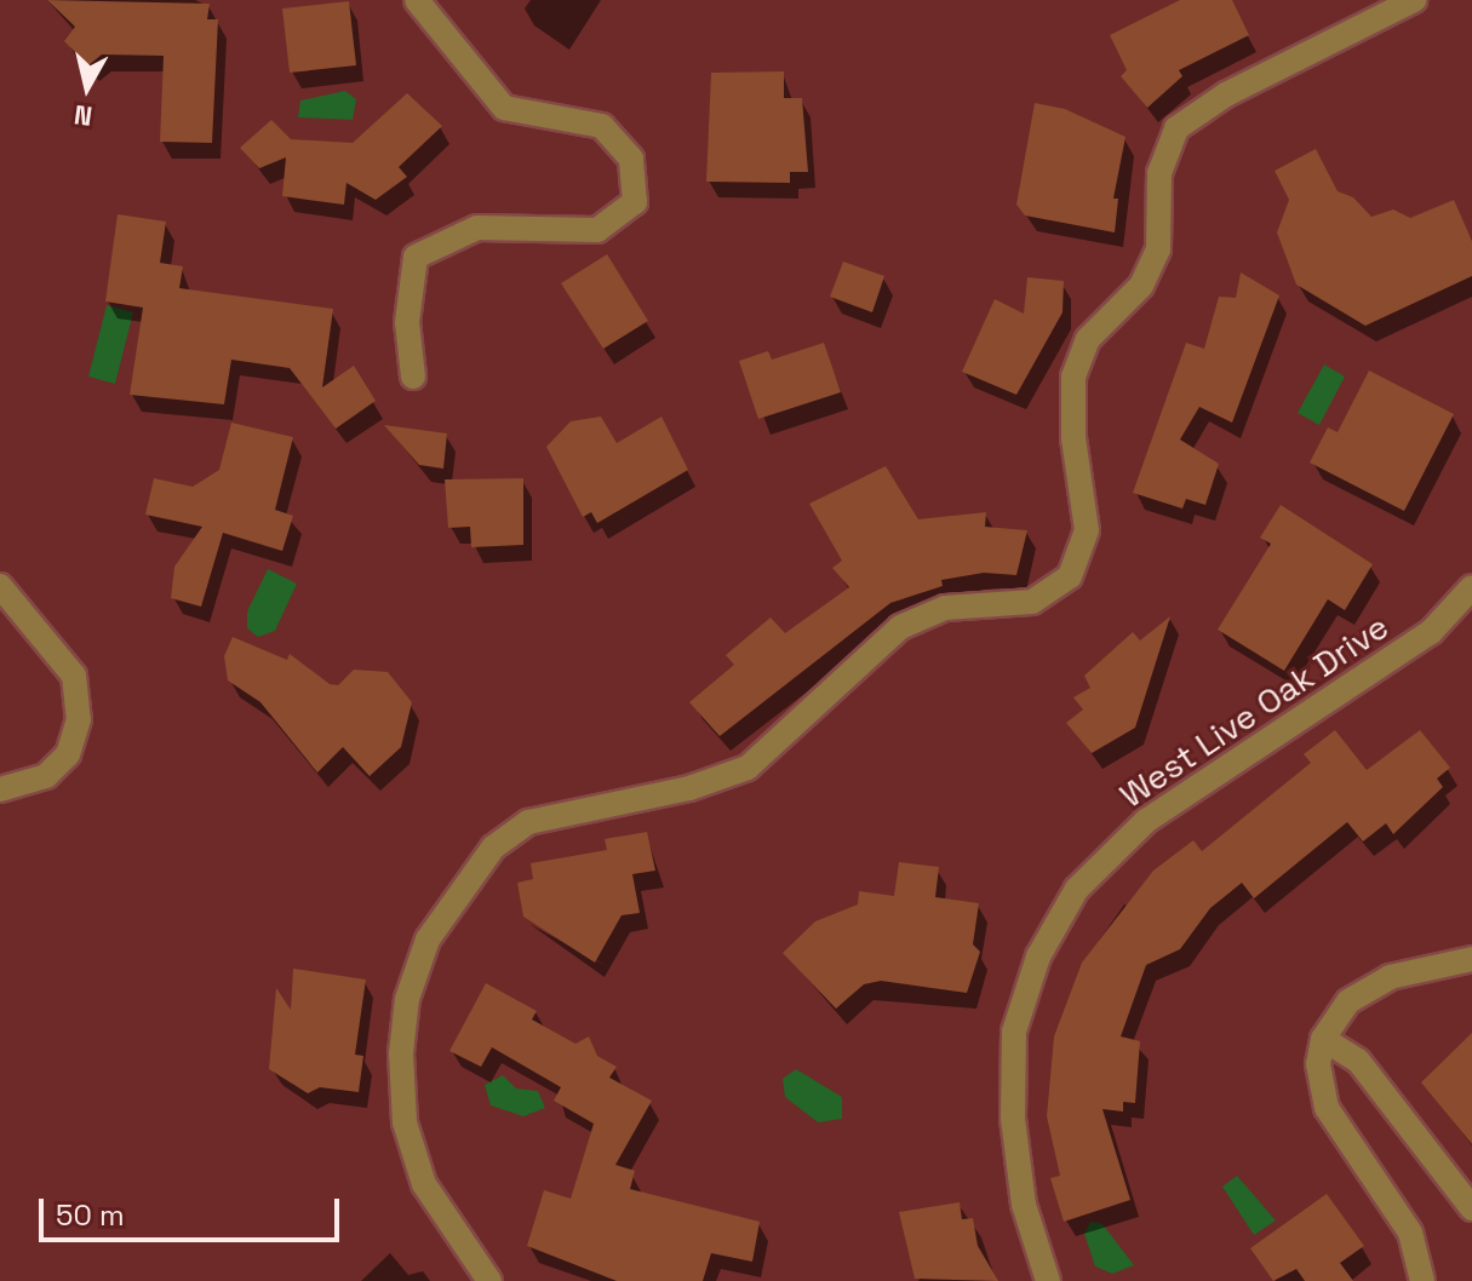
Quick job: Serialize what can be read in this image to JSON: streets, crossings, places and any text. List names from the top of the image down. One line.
{"streets":{"street":["West Live Oak Drive"]},"scale_bar":"50 m","north":"bottom"}
